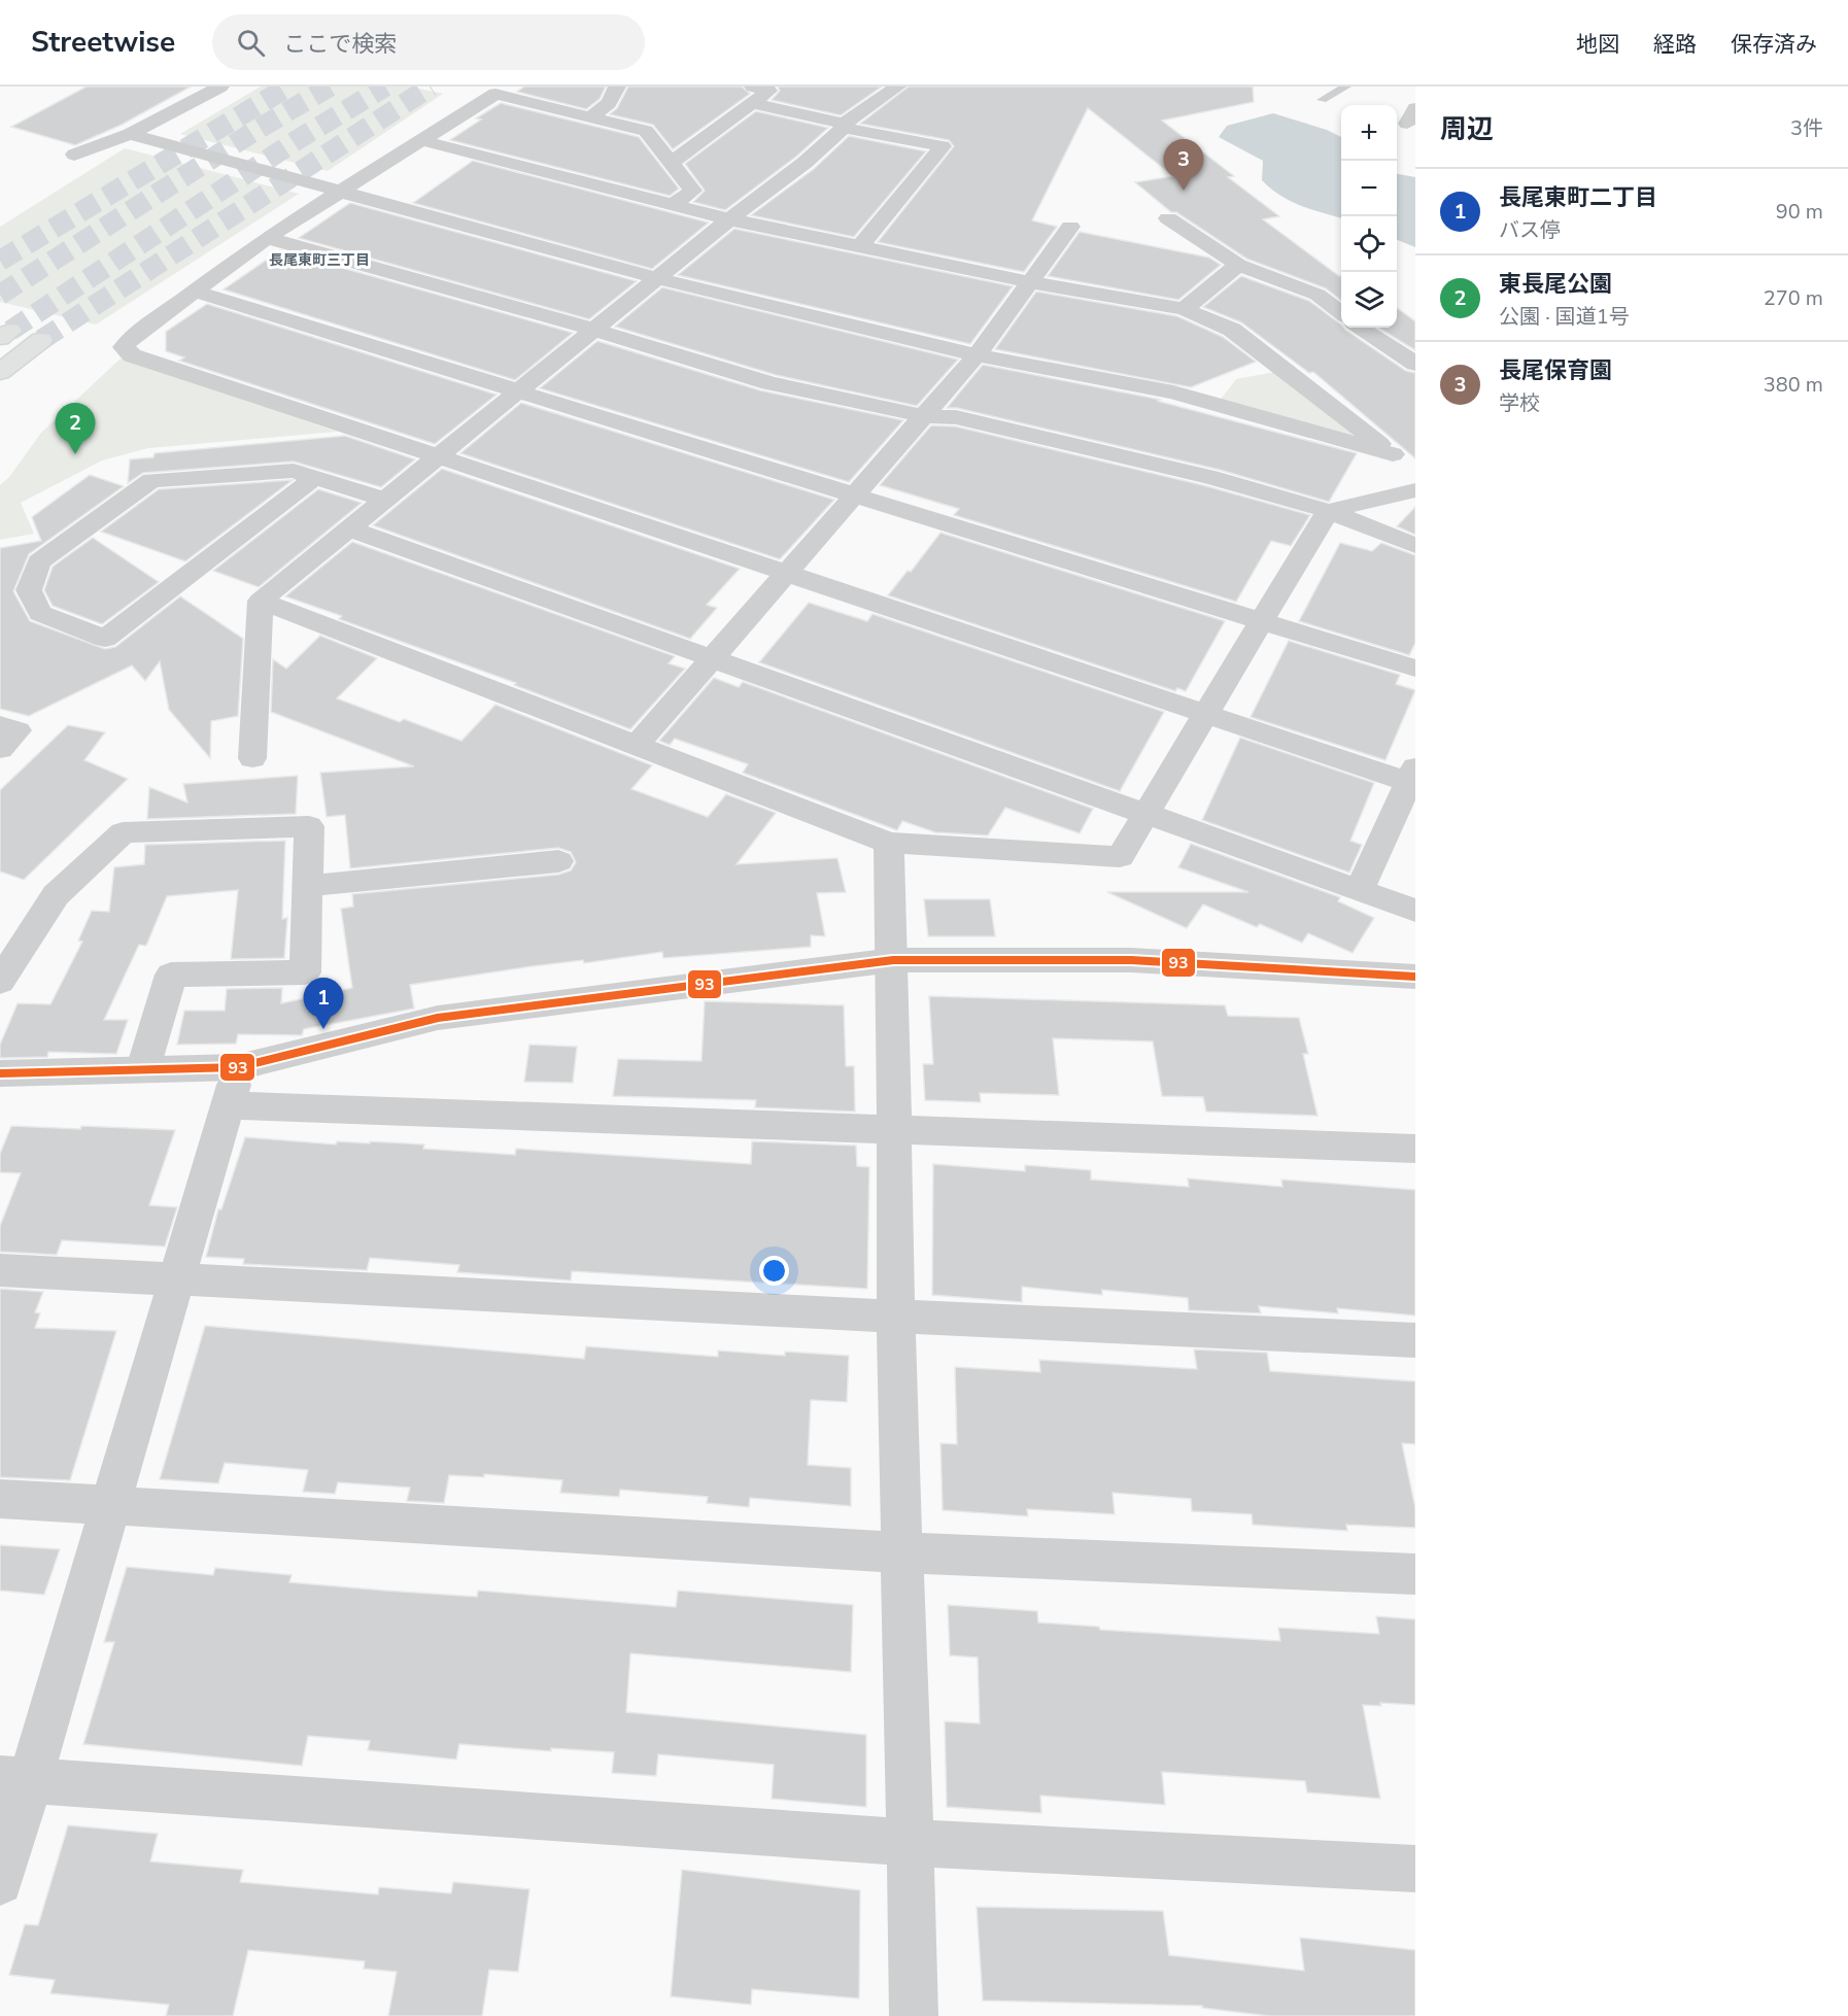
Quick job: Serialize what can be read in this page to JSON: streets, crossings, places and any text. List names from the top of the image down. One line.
{"districts":["長尾東町三丁目"],"lines":["transit line 93"],"page":{"header":"Streetwise","search":"ここで検索","nav":["地図","経路","保存済み"],"heading":["周辺","3件"],"map_buttons":["+","−"],"pins":["3","2","1"],"list":[{"mark":"1","name":"長尾東町二丁目","note":"バス停","value":"90 m"},{"mark":"2","name":"東長尾公園","note":"公園 · 国道1号","value":"270 m"},{"mark":"3","name":"長尾保育園","note":"学校","value":"380 m"}]}}
